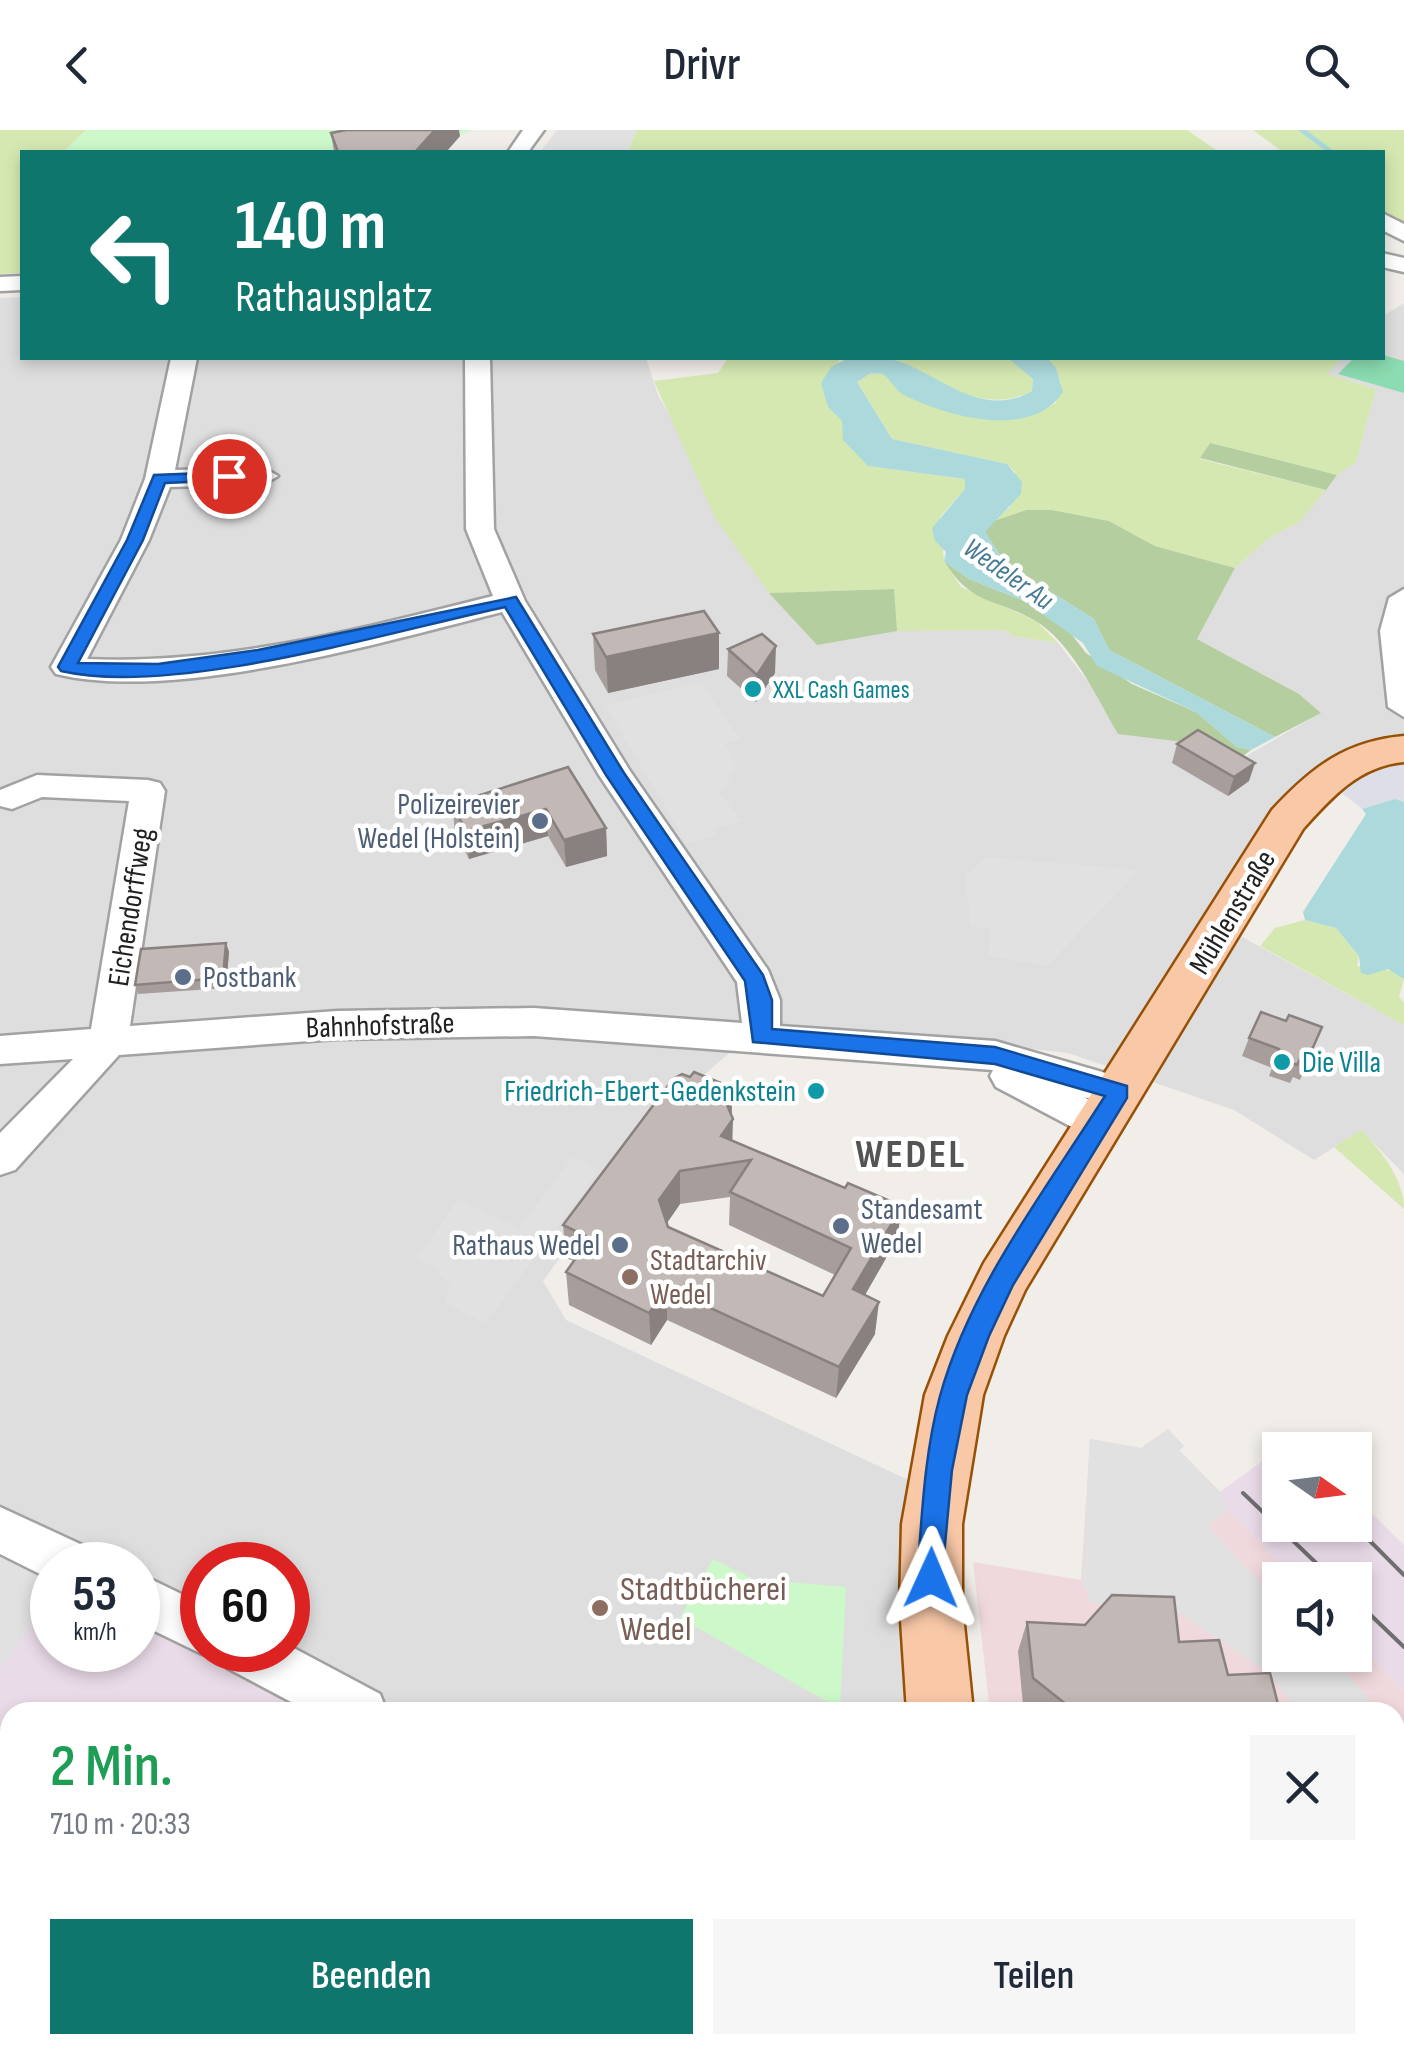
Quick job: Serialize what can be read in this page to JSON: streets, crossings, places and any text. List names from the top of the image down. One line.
{"streets":{"main road":["Mühlenstraße"],"street":["Eichendorffweg","Bahnhofstraße"]},"crossings":[["Eichendorffweg","Bahnhofstraße"],["Mühlenstraße","Bahnhofstraße"]],"districts":["WEDEL"],"water":["Wedeler Au"],"places":["XXL Cash Games","Polizeirevier Wedel (Holstein)","Postbank","Die Villa","Friedrich-Ebert-Gedenkstein","Standesamt Wedel","Rathaus Wedel","Stadtarchiv Wedel","Stadtbücherei Wedel"],"north":"right","page":{"header":"Drivr","turn":["140 m","Rathausplatz"],"speed":"53 km/h","limit":"60","heading":["2 Min.","710 m · 20:33"],"buttons":["Beenden","Teilen"]}}
